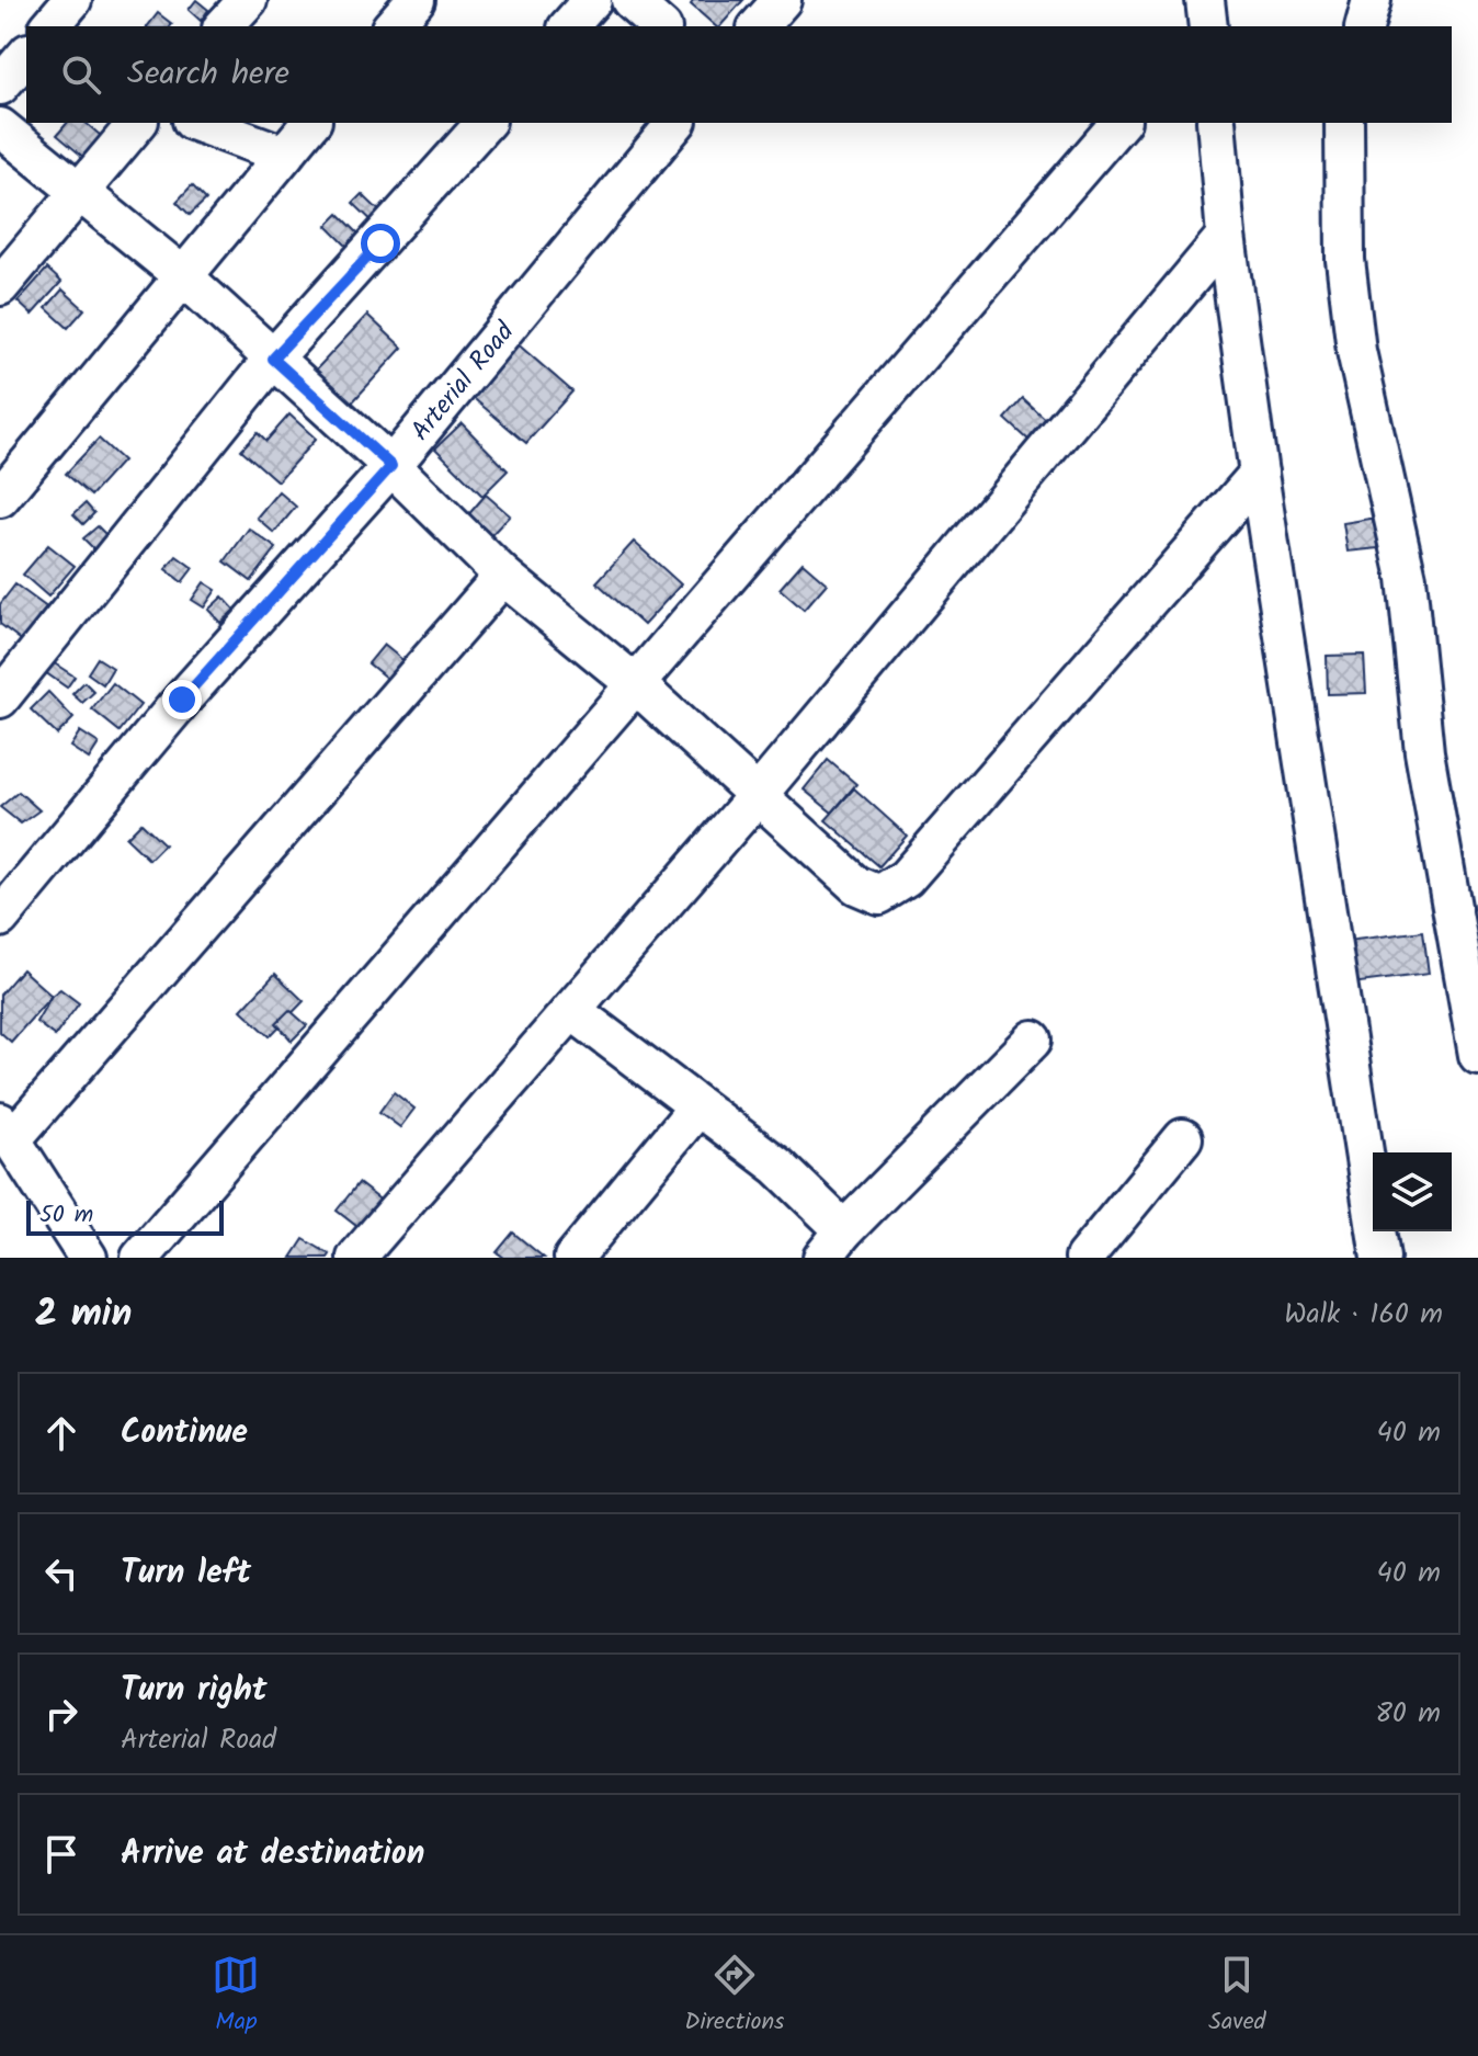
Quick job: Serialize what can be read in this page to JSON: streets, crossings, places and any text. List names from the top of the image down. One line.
{"streets":{"street":["Arterial Road"]},"scale_bar":"50 m","page":{"search":"Search here","scale":"50 m","heading":["2 min","Walk · 160 m"],"list":[["Continue","40 m"],["Turn left","40 m"],["Turn right","Arterial Road","80 m"],"Arrive at destination"],"nav":["Map","Directions","Saved"]}}
